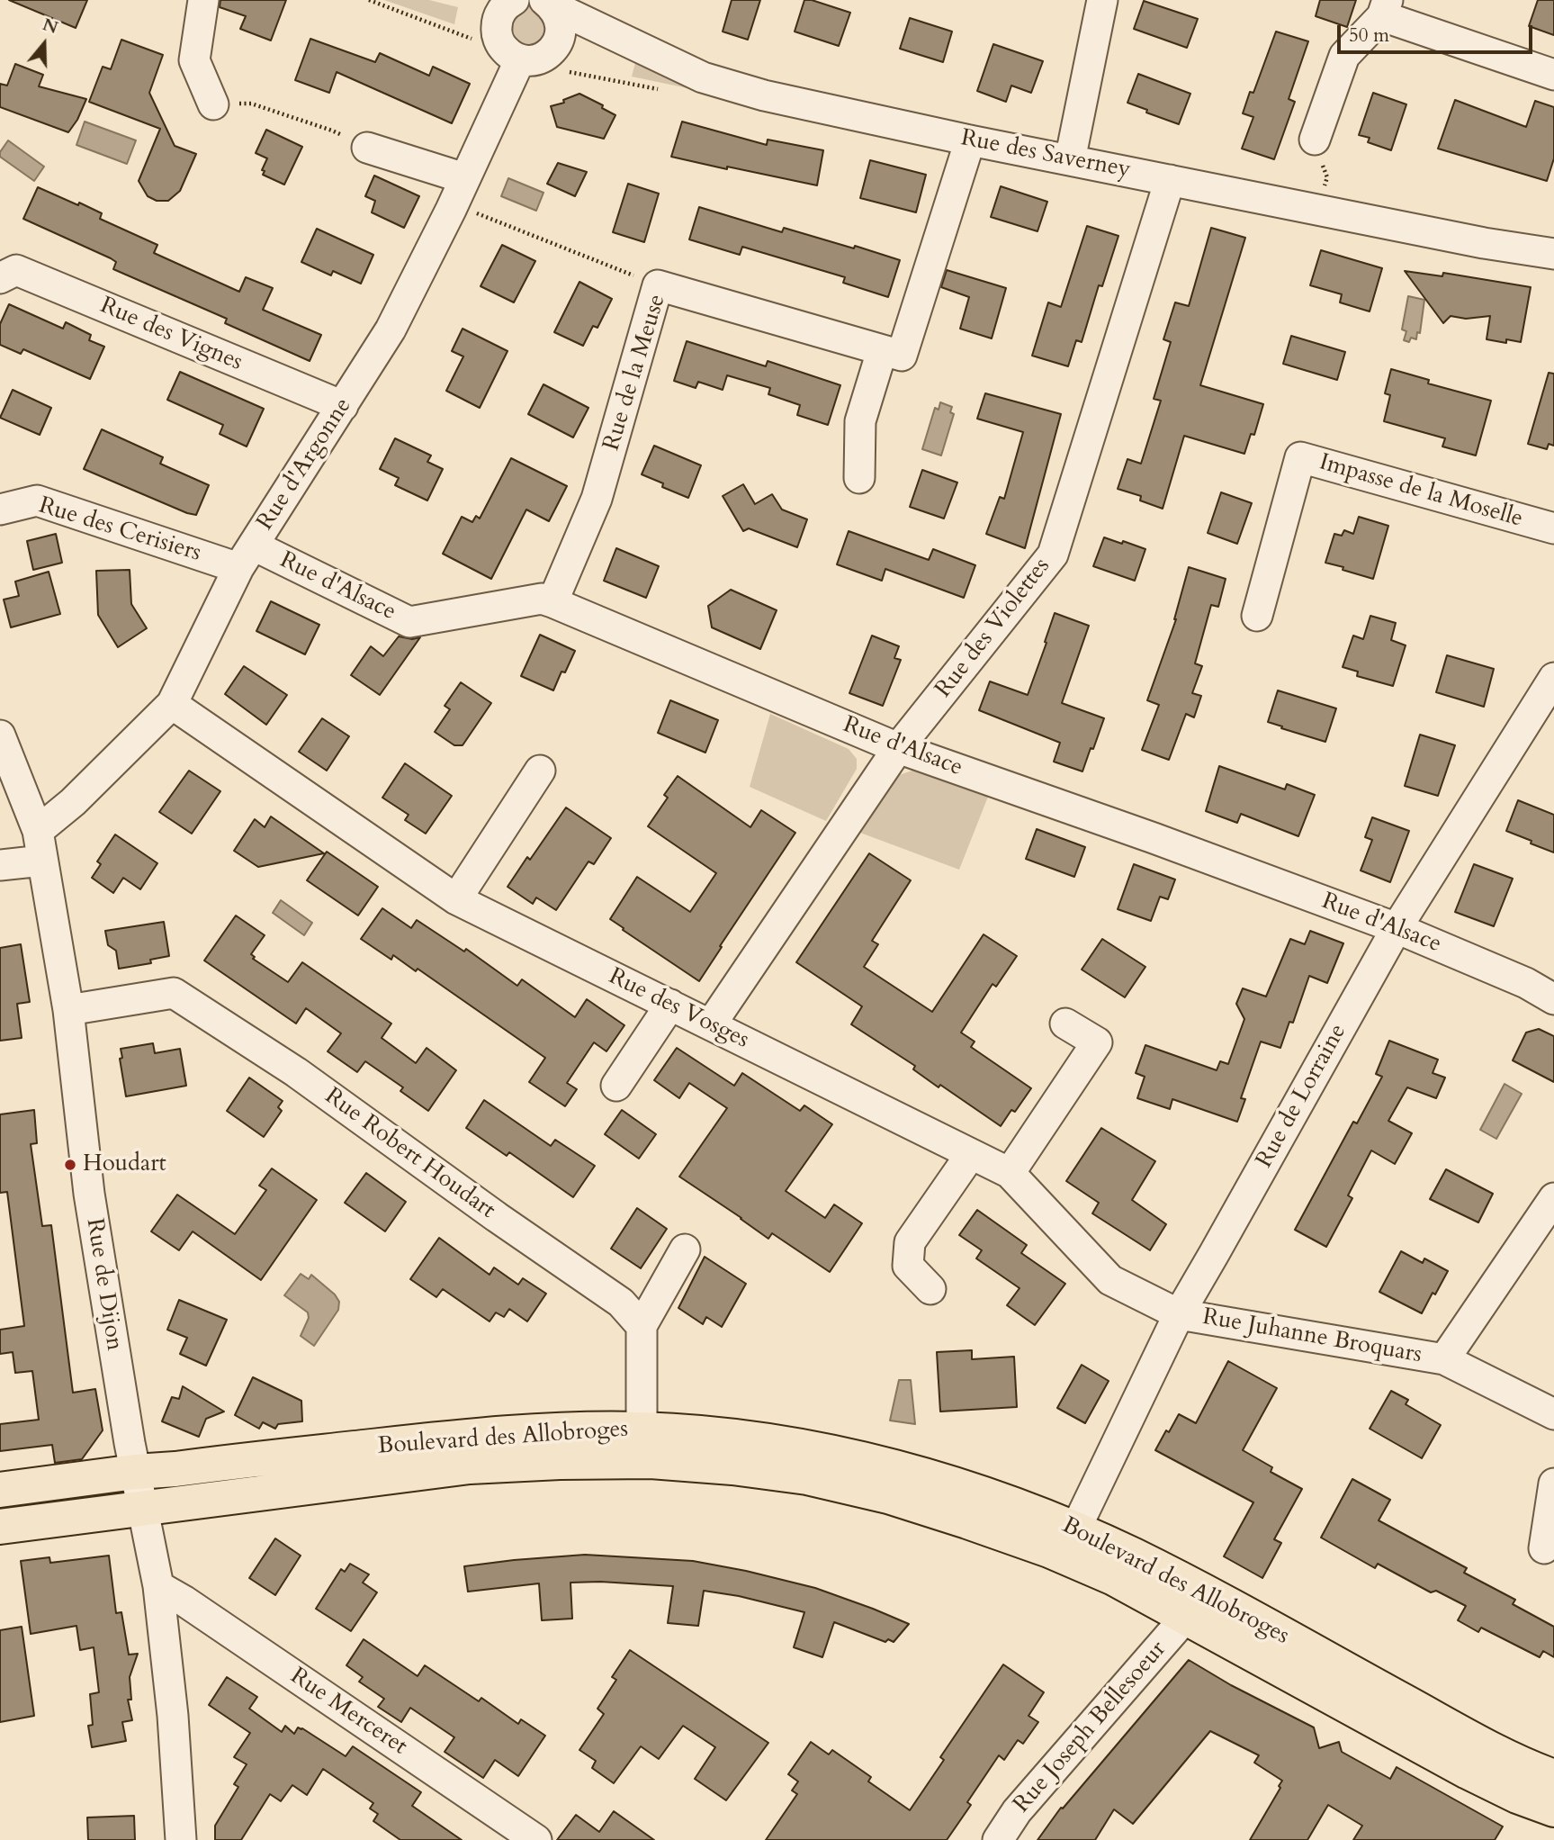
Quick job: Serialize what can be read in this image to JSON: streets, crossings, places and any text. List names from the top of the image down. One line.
{"streets":{"main road":["Boulevard des Allobroges"],"street":["Rue des Saverney","Rue des Vignes","Rue de la Meuse","Rue d'Argonne","Impasse de la Moselle","Rue des Cerisiers","Rue d'Alsace","Rue des Violettes","Rue des Vosges","Rue de Lorraine","Rue Robert Houdart","Rue de Dijon","Rue Juhanne Broquars","Rue Merceret","Rue Joseph Bellesoeur"]},"crossings":[["Rue des Saverney","Rue des Violettes"],["Rue des Vignes","Rue d'Argonne"],["Rue de la Meuse","Rue d'Alsace"],["Rue d'Argonne","Rue des Cerisiers"],["Rue d'Argonne","Rue d'Alsace"],["Rue d'Argonne","Rue des Vosges"],["Rue d'Argonne","Rue de Dijon"],["Rue des Cerisiers","Rue d'Alsace"],["Rue d'Alsace","Rue des Violettes"],["Rue d'Alsace","Rue de Lorraine"],["Rue des Violettes","Rue des Vosges"],["Rue des Vosges","Rue de Lorraine"],["Rue des Vosges","Rue Juhanne Broquars"],["Rue de Lorraine","Rue Juhanne Broquars"],["Rue de Lorraine","Boulevard des Allobroges"],["Rue Robert Houdart","Rue de Dijon"],["Rue de Dijon","Boulevard des Allobroges"],["Rue de Dijon","Rue Merceret"],["Boulevard des Allobroges","Rue Joseph Bellesoeur"]],"places":["Houdart"],"scale_bar":"50 m","north":"top"}
